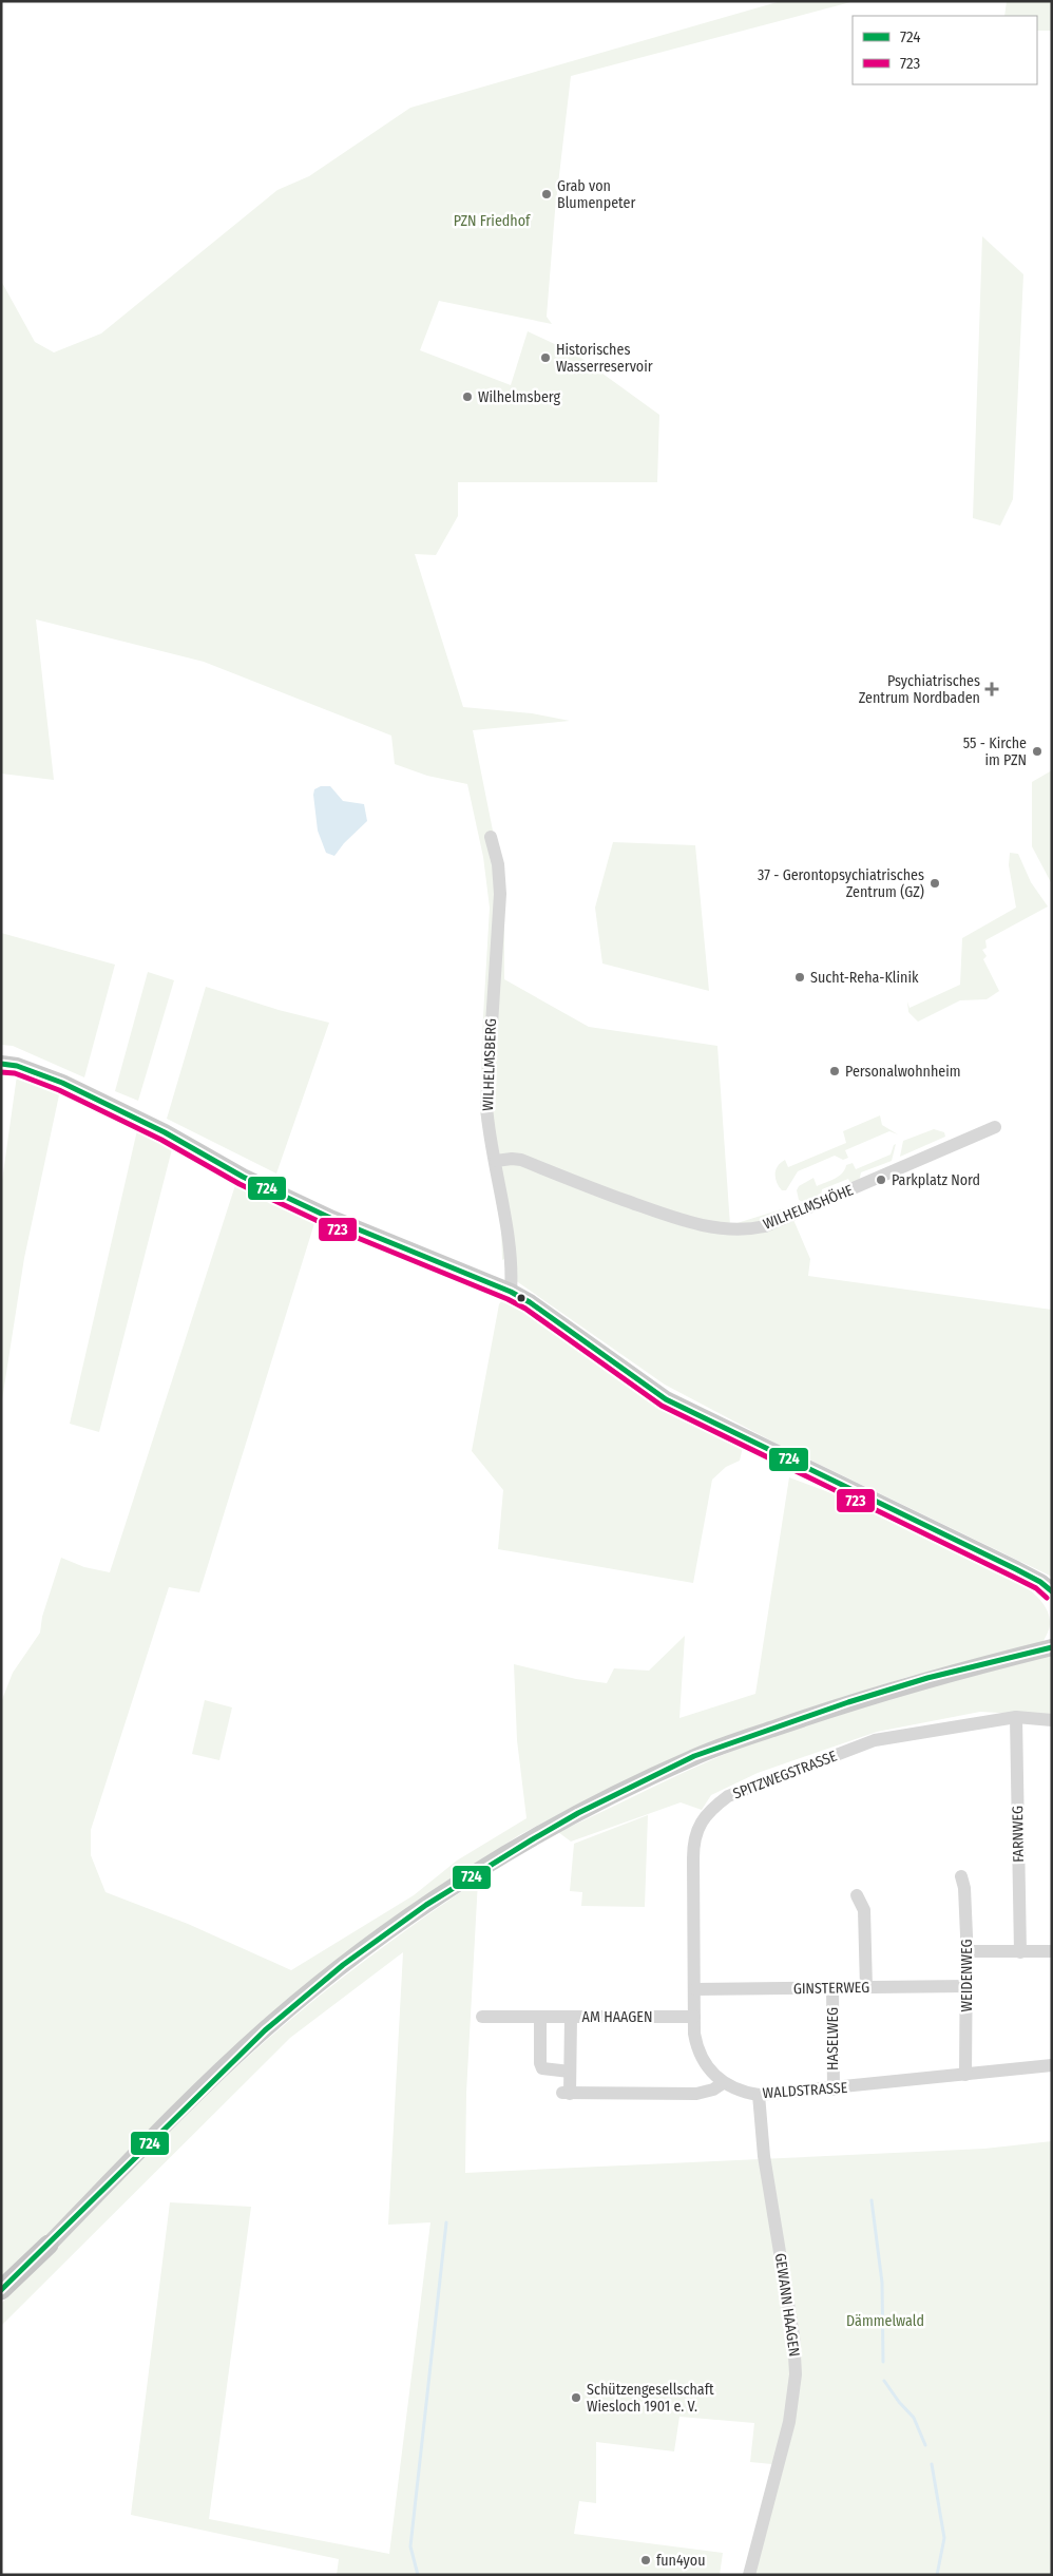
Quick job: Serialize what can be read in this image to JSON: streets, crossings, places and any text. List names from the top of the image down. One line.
{"streets":{"street":["WILHELMSBERG","WILHELMSHÖHE","SPITZWEGSTRASSE","FARNWEG","WEIDENWEG","GINSTERWEG","AM HAAGEN","HASELWEG","WALDSTRASSE","GEWANN HAAGEN"]},"crossings":[["WILHELMSBERG","WILHELMSHÖHE"],["SPITZWEGSTRASSE","FARNWEG"],["SPITZWEGSTRASSE","GINSTERWEG"],["SPITZWEGSTRASSE","AM HAAGEN"],["SPITZWEGSTRASSE","WALDSTRASSE"],["WEIDENWEG","GINSTERWEG"],["WEIDENWEG","WALDSTRASSE"],["GINSTERWEG","HASELWEG"],["HASELWEG","WALDSTRASSE"],["WALDSTRASSE","GEWANN HAAGEN"]],"parks":["PZN Friedhof","Dämmelwald"],"places":{"other":["Grab von Blumenpeter","Historisches Wasserreservoir","Wilhelmsberg","55 - Kirche im PZN","37 - Gerontopsychiatrisches Zentrum (GZ)","Sucht-Reha-Klinik","Personalwohnheim","Parkplatz Nord","Schützengesellschaft Wiesloch 1901 e. V.","fun4you"],"health":["Psychiatrisches Zentrum Nordbaden"]},"lines":["transit line 724","transit line 723"],"legend":["724","723"]}
